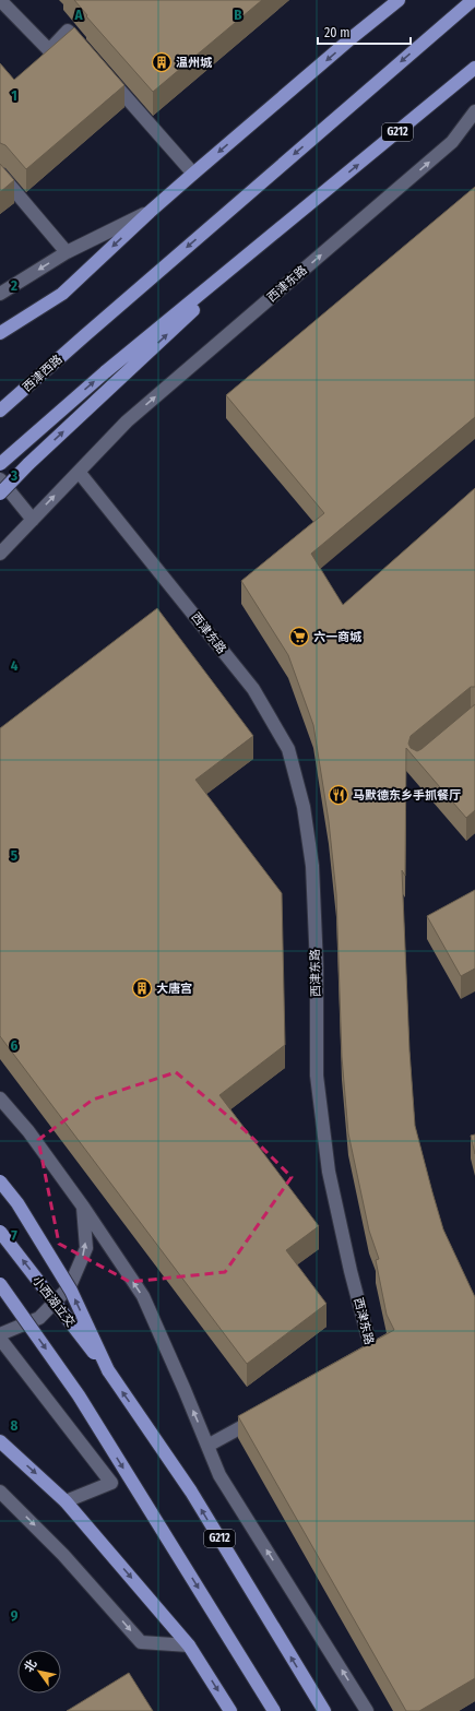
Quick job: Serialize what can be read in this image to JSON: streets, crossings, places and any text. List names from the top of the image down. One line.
{"streets":{"main road":["G212","西津西路","小西湖立交"],"street":["西津东路"]},"crossings":[["G212","小西湖立交"]],"one_way":["西津东路"],"places":{"building":["温州城","大唐宫"],"supermarket":["六一商城"],"restaurant":["马默德东乡手抓餐厅"]},"scale_bar":"20 m","north":"top left","grid":{"columns":["A","B"],"rows":["1","2","3","4","5","6","7","8","9"]}}
